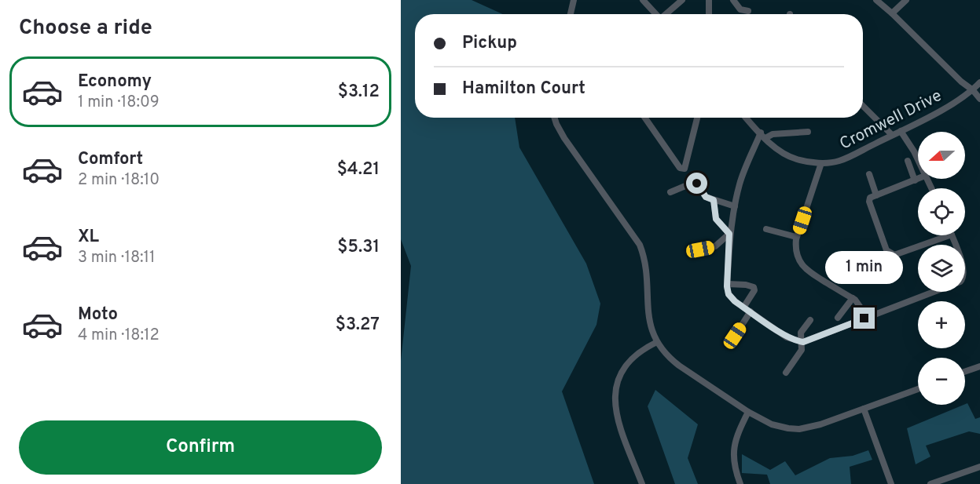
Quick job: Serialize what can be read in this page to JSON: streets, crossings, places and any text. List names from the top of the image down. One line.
{"streets":{"street":["Cromwell Drive"]},"north":"left","page":{"heading":"Choose a ride","banner":["Pickup","Hamilton Court"],"list":[{"name":"Economy","note":"1 min · 18:09","value":"$3.12"},{"name":"Comfort","note":"2 min · 18:10","value":"$4.21"},{"name":"XL","note":"3 min · 18:11","value":"$5.31"},{"name":"Moto","note":"4 min · 18:12","value":"$3.27"}],"map_buttons":["+","−"],"bubble":"1 min","buttons":"Confirm"}}
